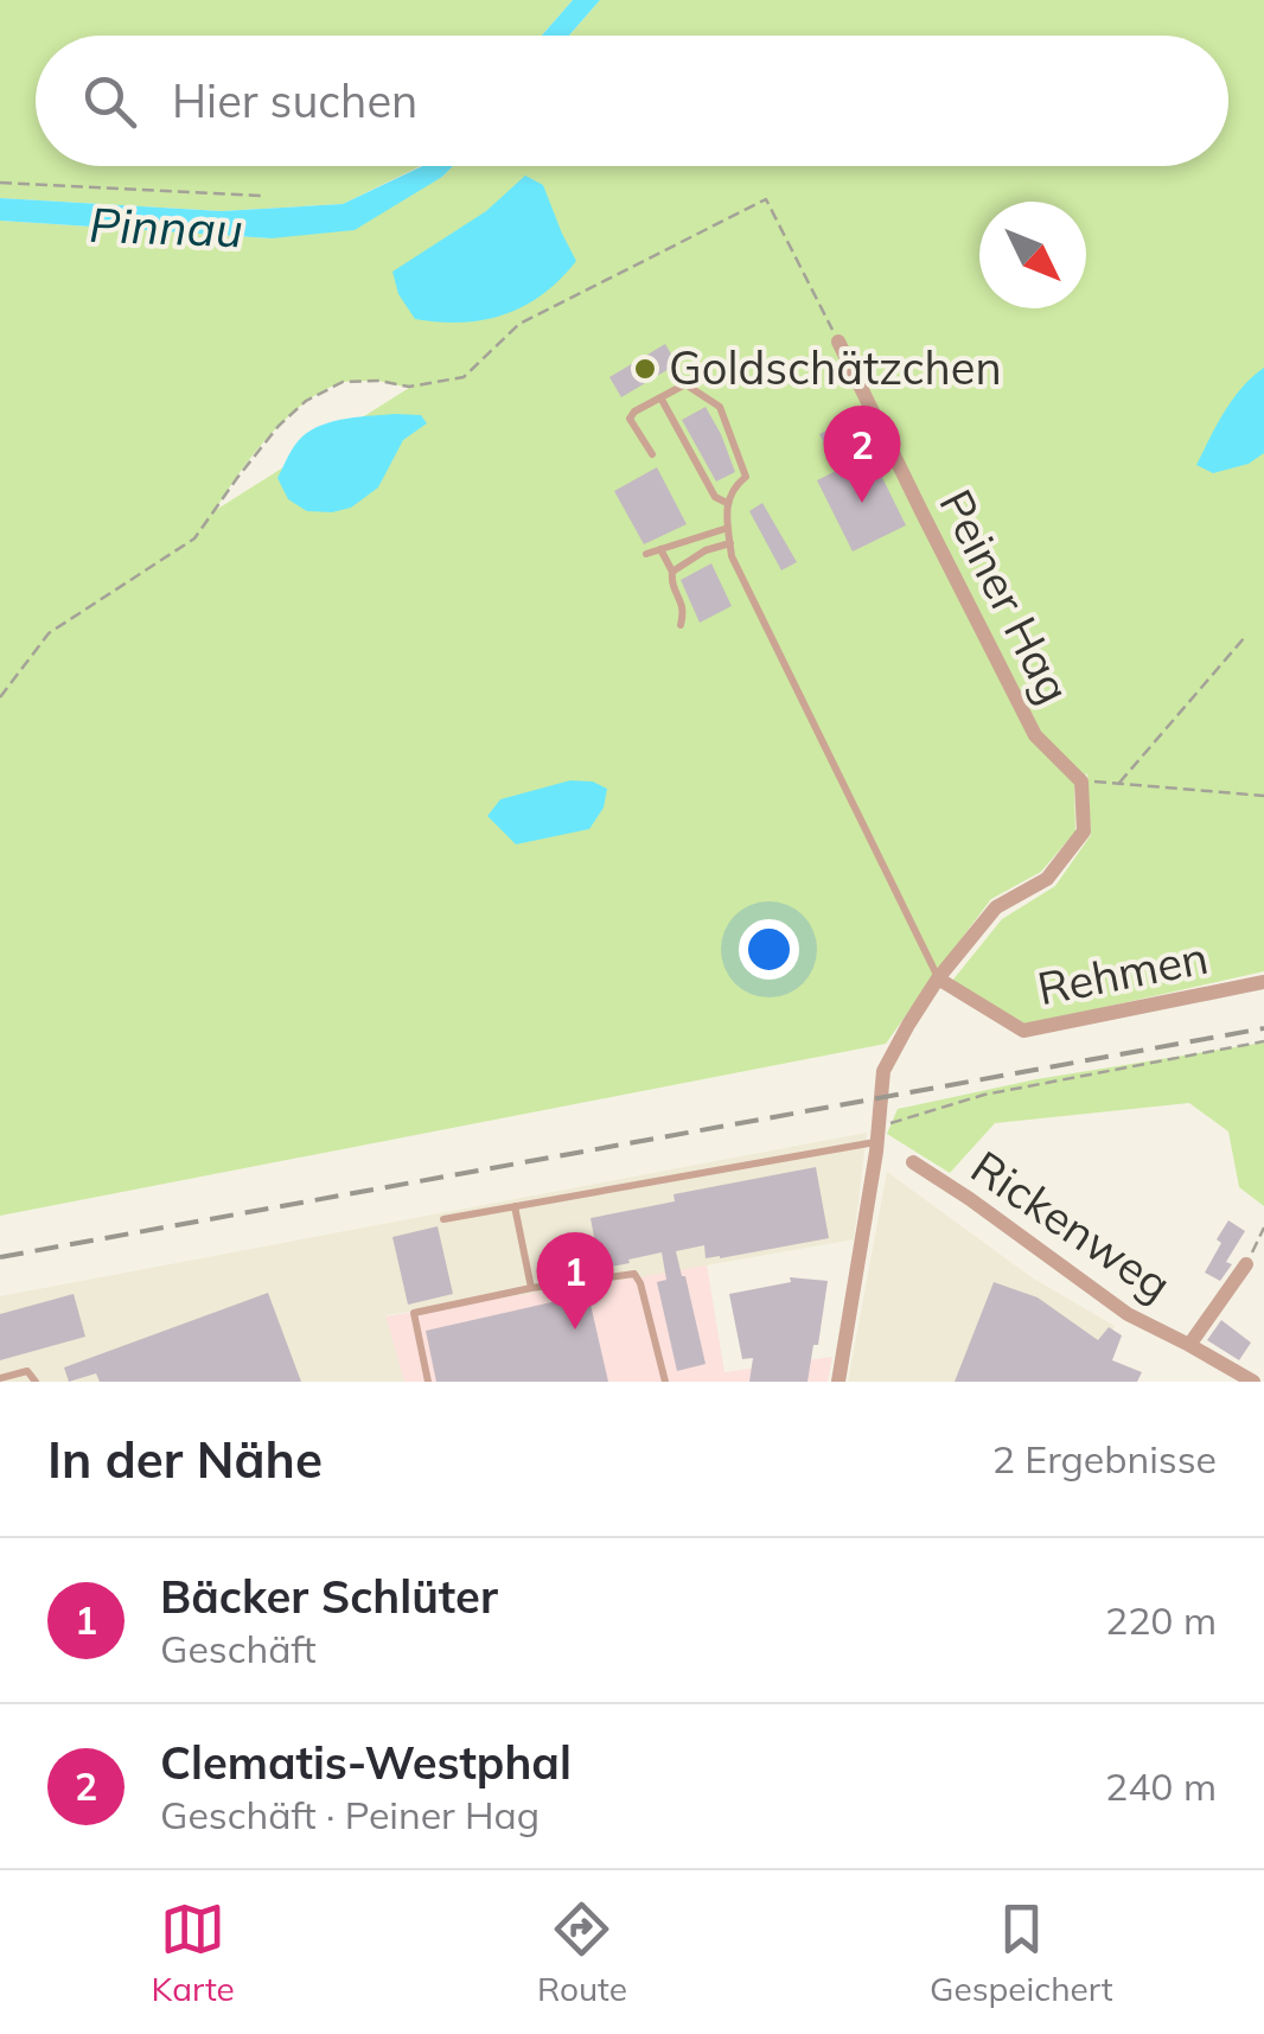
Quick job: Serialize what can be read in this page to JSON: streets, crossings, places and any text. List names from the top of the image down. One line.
{"streets":{"street":["Peiner Hag","Rehmen","Rickenweg"]},"water":["Pinnau"],"places":["Goldschätzchen"],"north":"bottom right","page":{"search":"Hier suchen","pins":["2","1"],"heading":["In der Nähe","2 Ergebnisse"],"list":[{"mark":"1","name":"Bäcker Schlüter","note":"Geschäft","value":"220 m"},{"mark":"2","name":"Clematis-Westphal","note":"Geschäft · Peiner Hag","value":"240 m"}],"nav":["Karte","Route","Gespeichert"]}}
